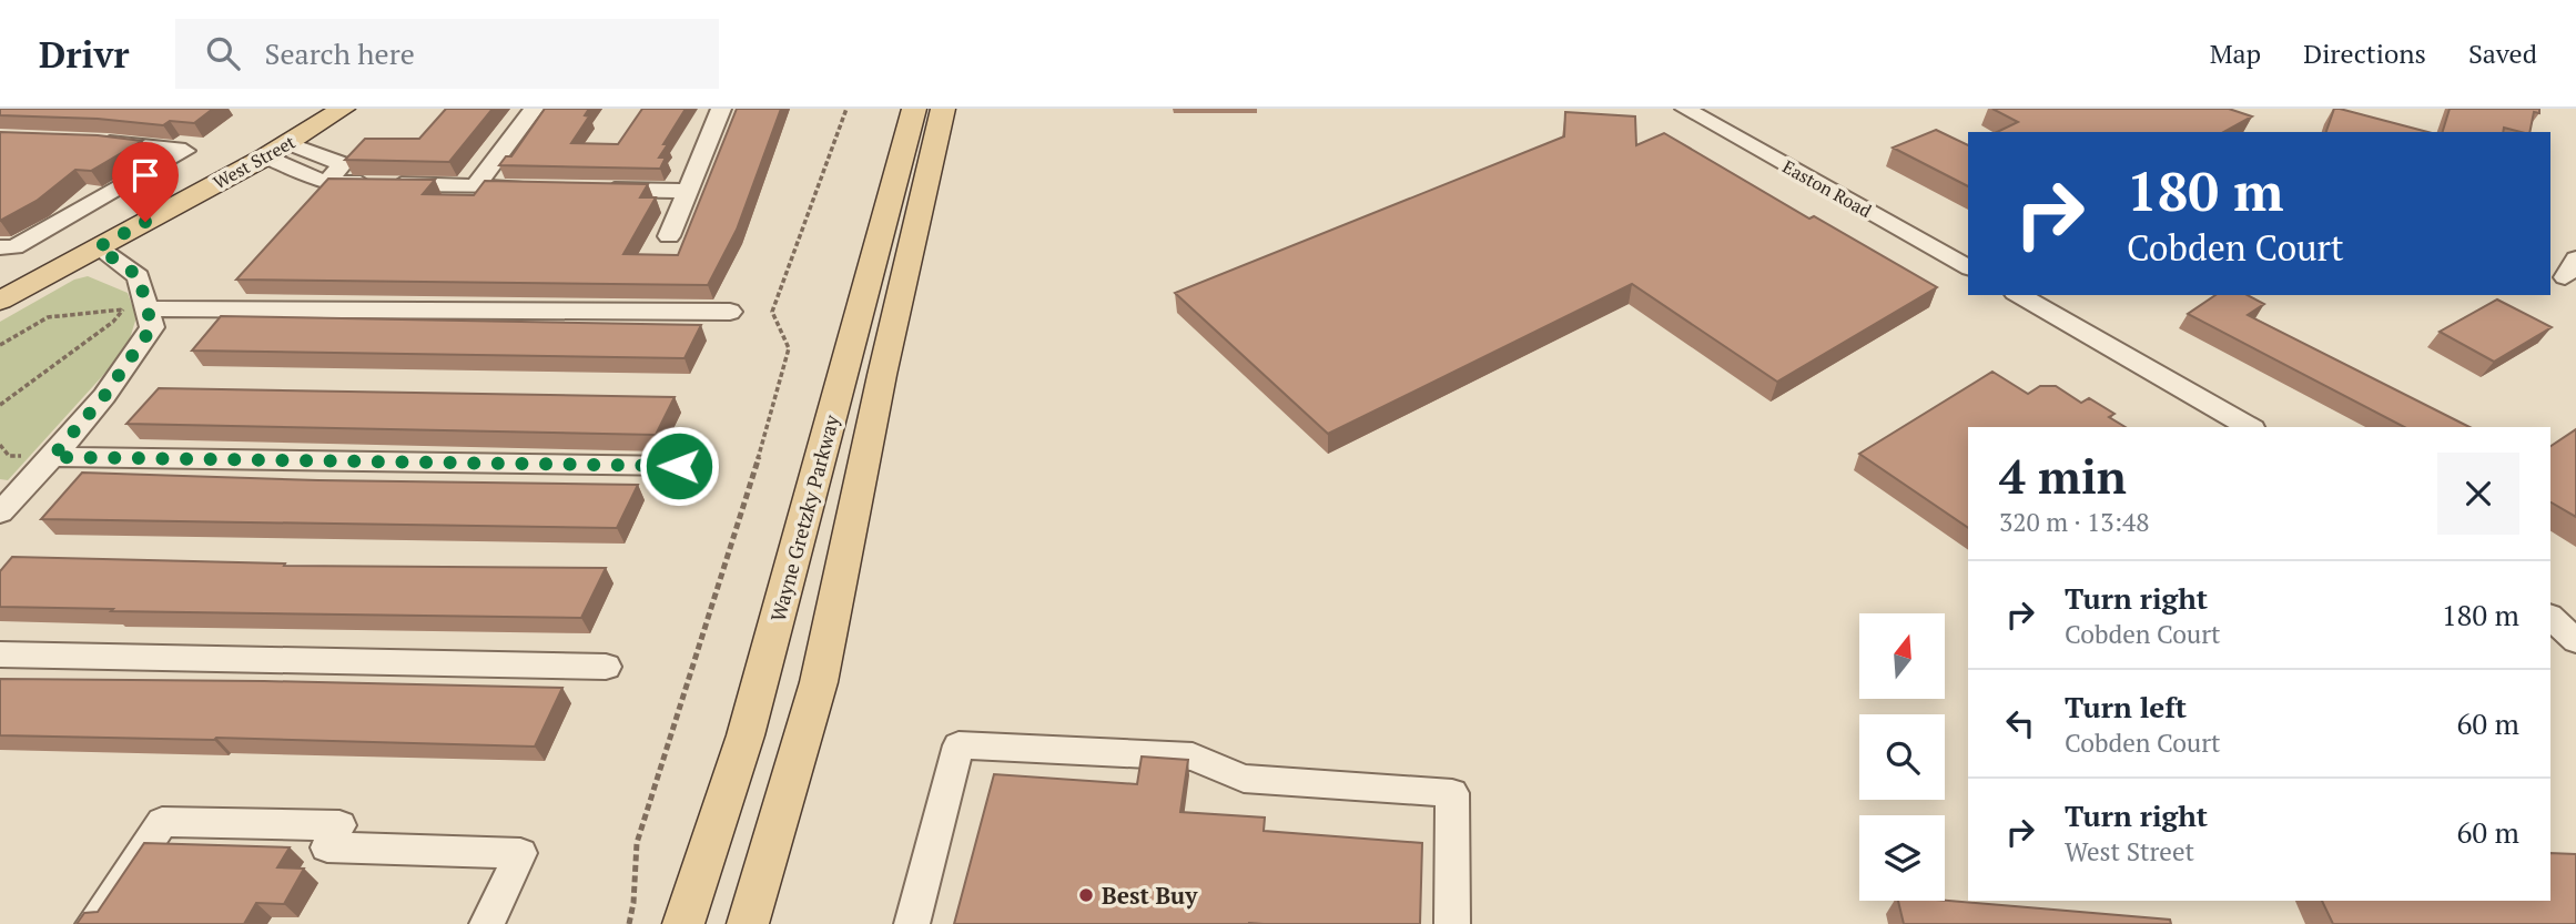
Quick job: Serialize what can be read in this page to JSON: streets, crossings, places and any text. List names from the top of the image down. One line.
{"streets":{"main road":["West Street","Wayne Gretzky Parkway"],"street":["Easton Road"]},"places":["Best Buy"],"north":"top","page":{"header":"Drivr","search":"Search here","nav":["Map","Directions","Saved"],"turn":["180 m","Cobden Court"],"heading":["4 min","320 m · 13:48"],"list":[{"name":"Turn right","note":"Cobden Court","value":"180 m"},{"name":"Turn left","note":"Cobden Court","value":"60 m"},{"name":"Turn right","note":"West Street","value":"60 m"}]}}
